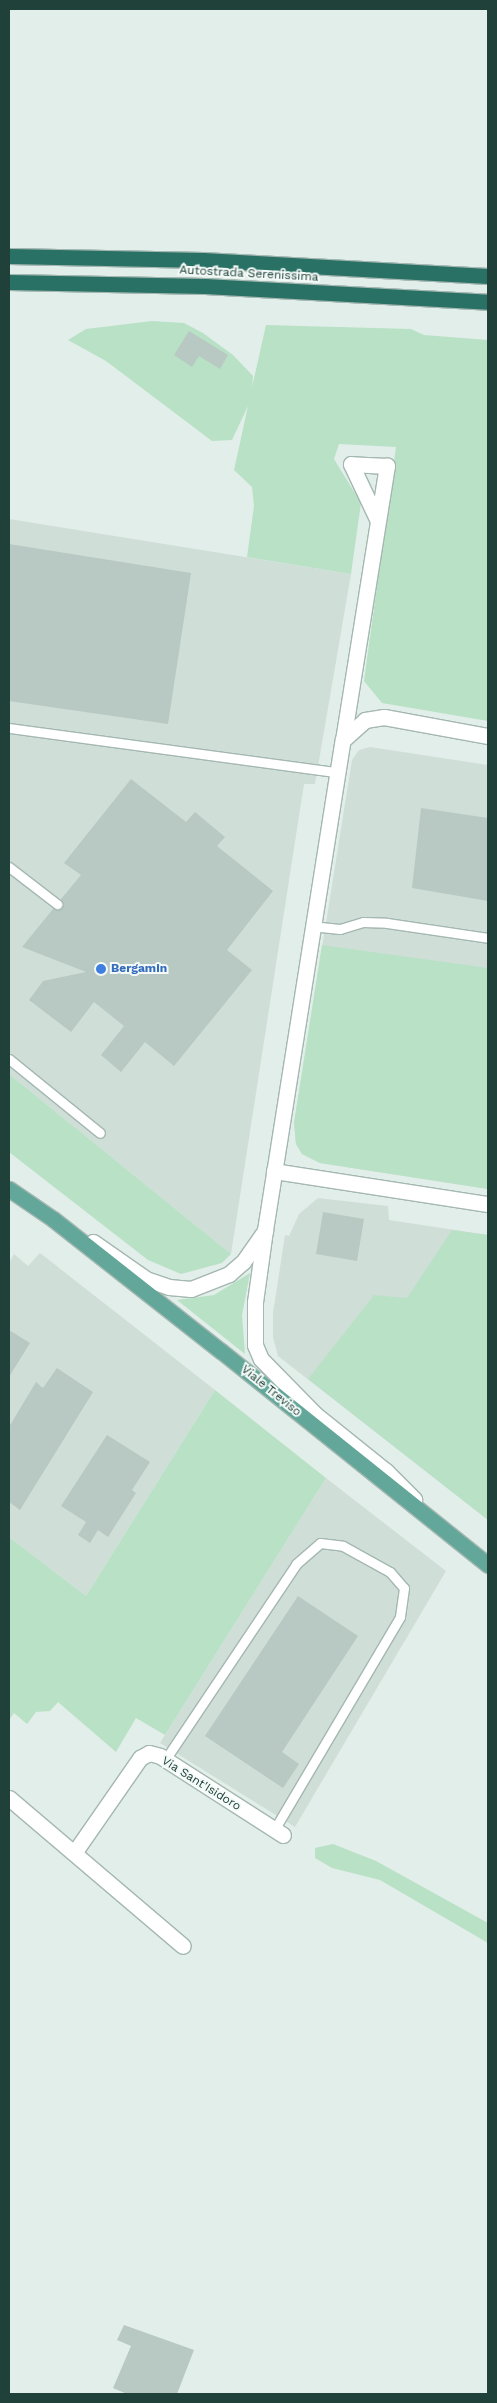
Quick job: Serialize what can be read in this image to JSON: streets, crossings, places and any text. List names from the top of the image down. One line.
{"streets":{"highway":["Autostrada Serenissima"],"main road":["Viale Treviso"],"street":["Via Sant'Isidoro"]},"places":["Bergamin"]}
